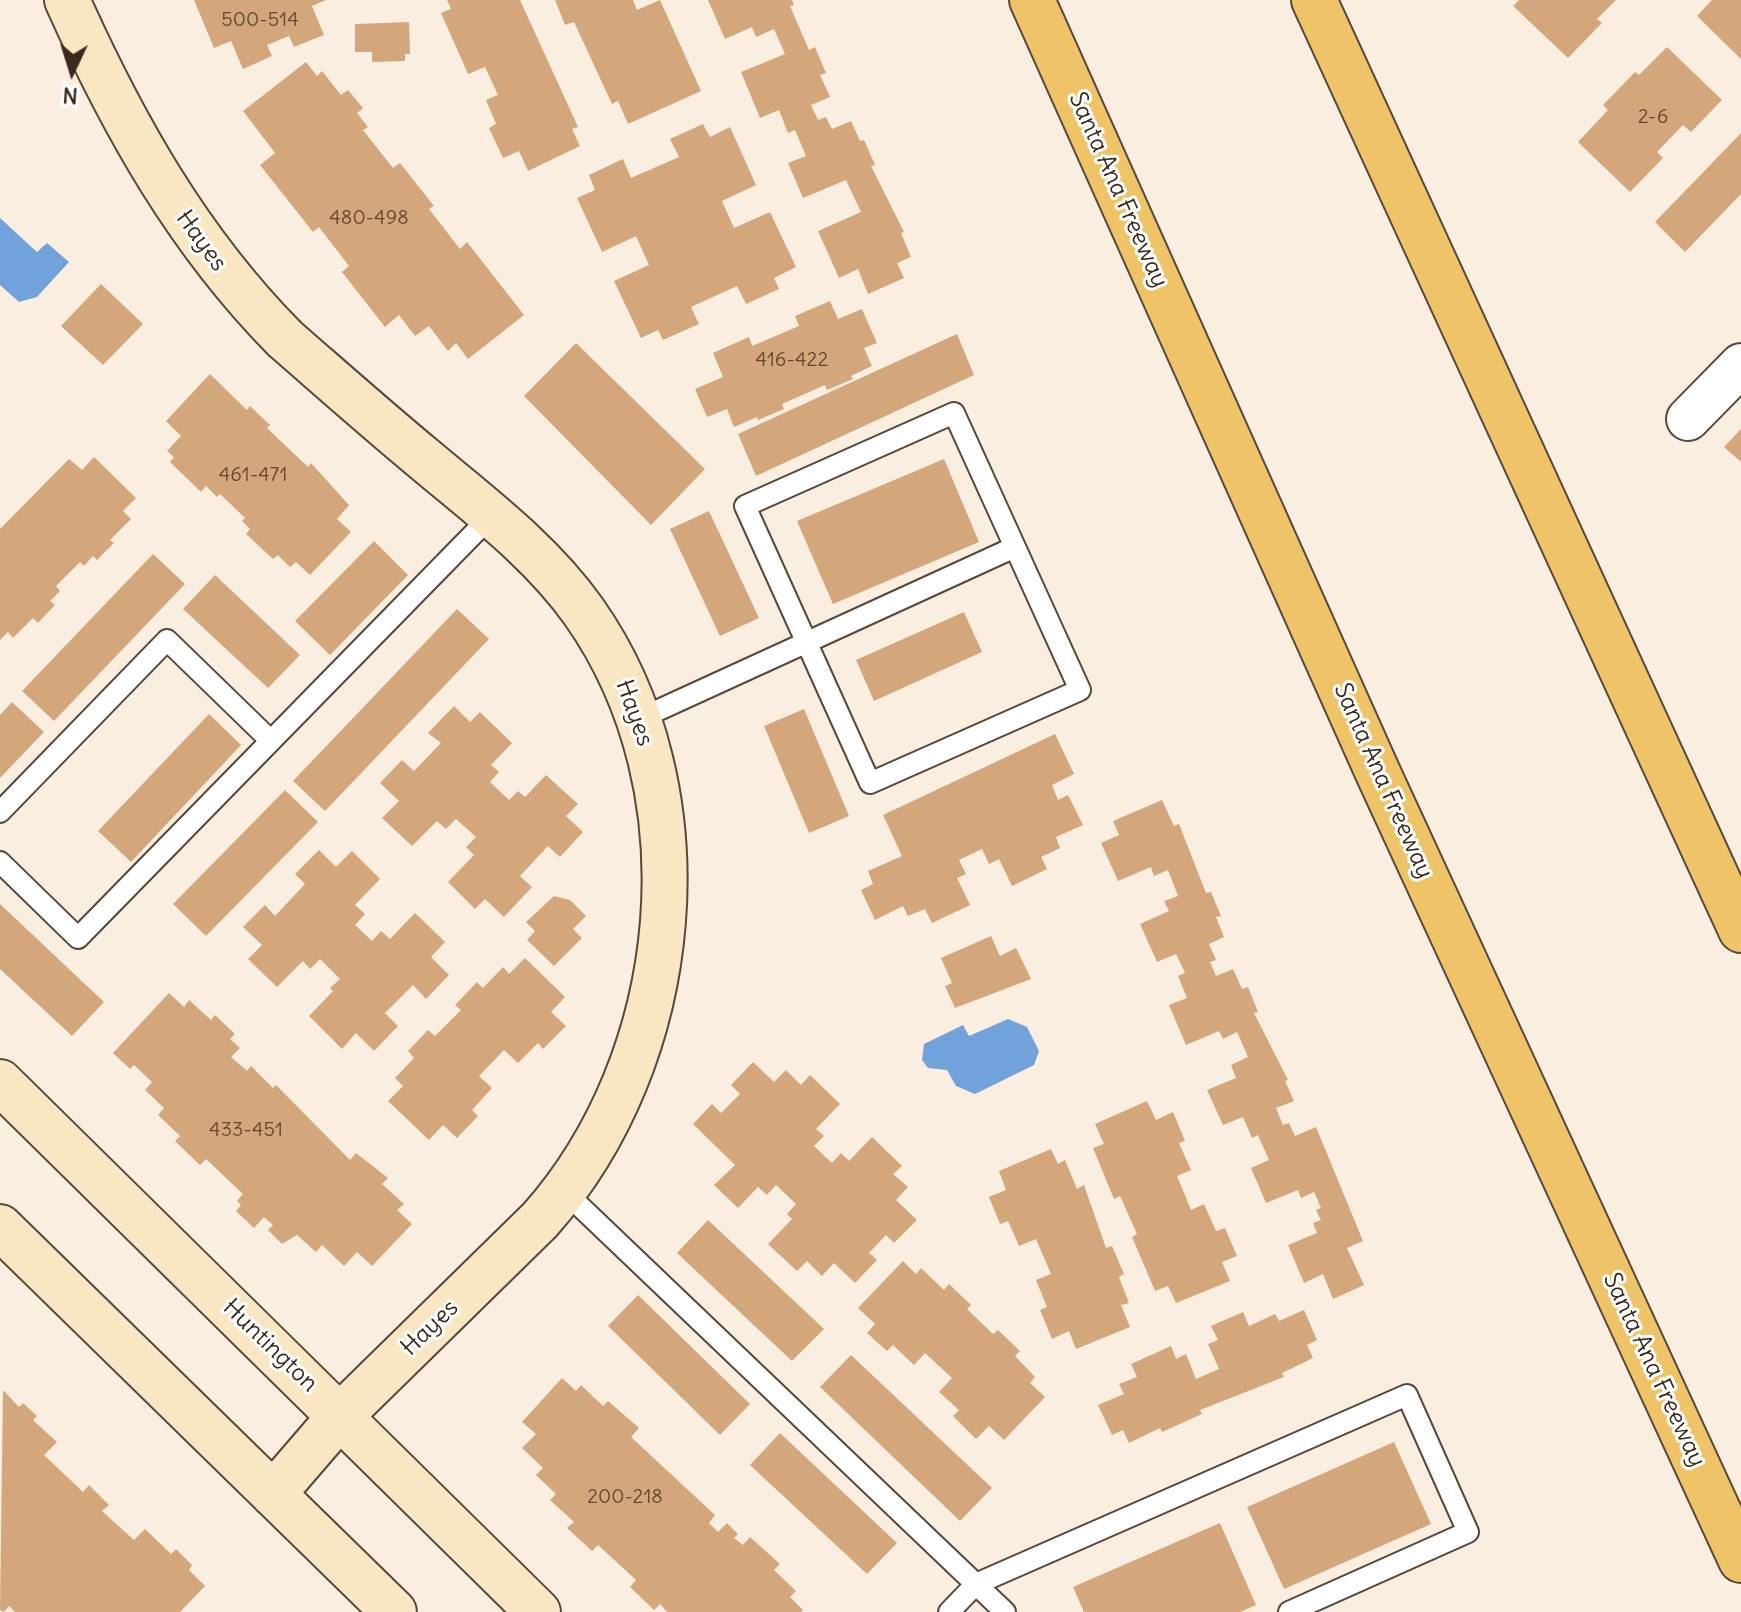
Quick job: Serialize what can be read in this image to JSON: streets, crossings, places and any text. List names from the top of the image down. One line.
{"streets":{"highway":["Santa Ana Freeway"],"street":["Hayes","Huntington"]},"crossings":[["Hayes","Huntington"]],"house_numbers":["500-514","2-6","480-498","416-422","461-471","433-451","200-218"],"north":"bottom"}
